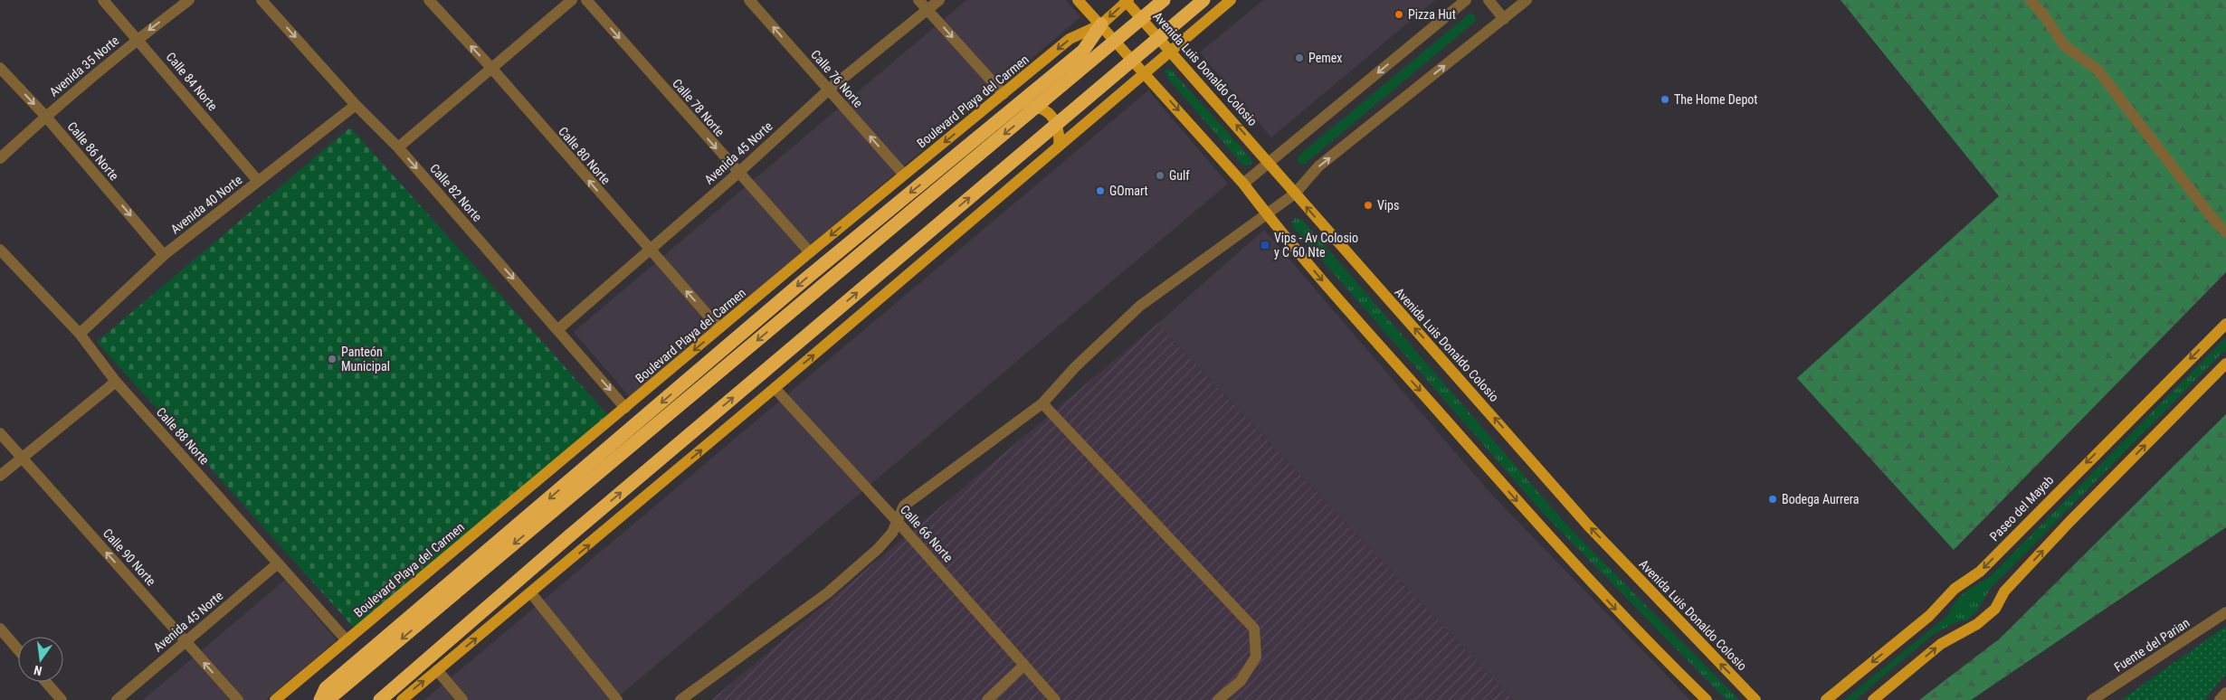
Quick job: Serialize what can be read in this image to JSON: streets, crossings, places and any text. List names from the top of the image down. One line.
{"streets":{"main road":["Avenida Luis Donaldo Colosio","Boulevard Playa del Carmen","Paseo del Mayab"],"street":["Avenida 35 Norte","Calle 76 Norte","Calle 84 Norte","Calle 78 Norte","Calle 86 Norte","Avenida 45 Norte","Calle 80 Norte","Calle 82 Norte","Avenida 40 Norte","Calle 88 Norte","Calle 66 Norte","Calle 90 Norte","Fuente del Parian"]},"crossings":[["Avenida 35 Norte","Calle 84 Norte"],["Avenida 35 Norte","Calle 86 Norte"],["Avenida Luis Donaldo Colosio","Boulevard Playa del Carmen"],["Calle 76 Norte","Boulevard Playa del Carmen"],["Calle 76 Norte","Avenida 45 Norte"],["Calle 84 Norte","Avenida 40 Norte"],["Boulevard Playa del Carmen","Calle 78 Norte"],["Boulevard Playa del Carmen","Calle 80 Norte"],["Boulevard Playa del Carmen","Calle 82 Norte"],["Boulevard Playa del Carmen","Calle 88 Norte"],["Calle 78 Norte","Avenida 45 Norte"],["Calle 86 Norte","Avenida 40 Norte"],["Avenida 45 Norte","Calle 80 Norte"],["Avenida 45 Norte","Calle 82 Norte"],["Avenida 45 Norte","Calle 88 Norte"],["Avenida 45 Norte","Calle 90 Norte"],["Calle 82 Norte","Avenida 40 Norte"],["Avenida 40 Norte","Calle 88 Norte"]],"one_way":["Calle 76 Norte","Calle 78 Norte","Calle 86 Norte","Calle 80 Norte","Calle 82 Norte","Calle 90 Norte"],"places":{"other":["Pizza Hut","Pemex","The Home Depot","Gulf","GOmart","Vips","Panteón Municipal","Bodega Aurrera"],"transit":["Vips - Av Colosio y C 60 Nte"]},"north":"bottom"}
